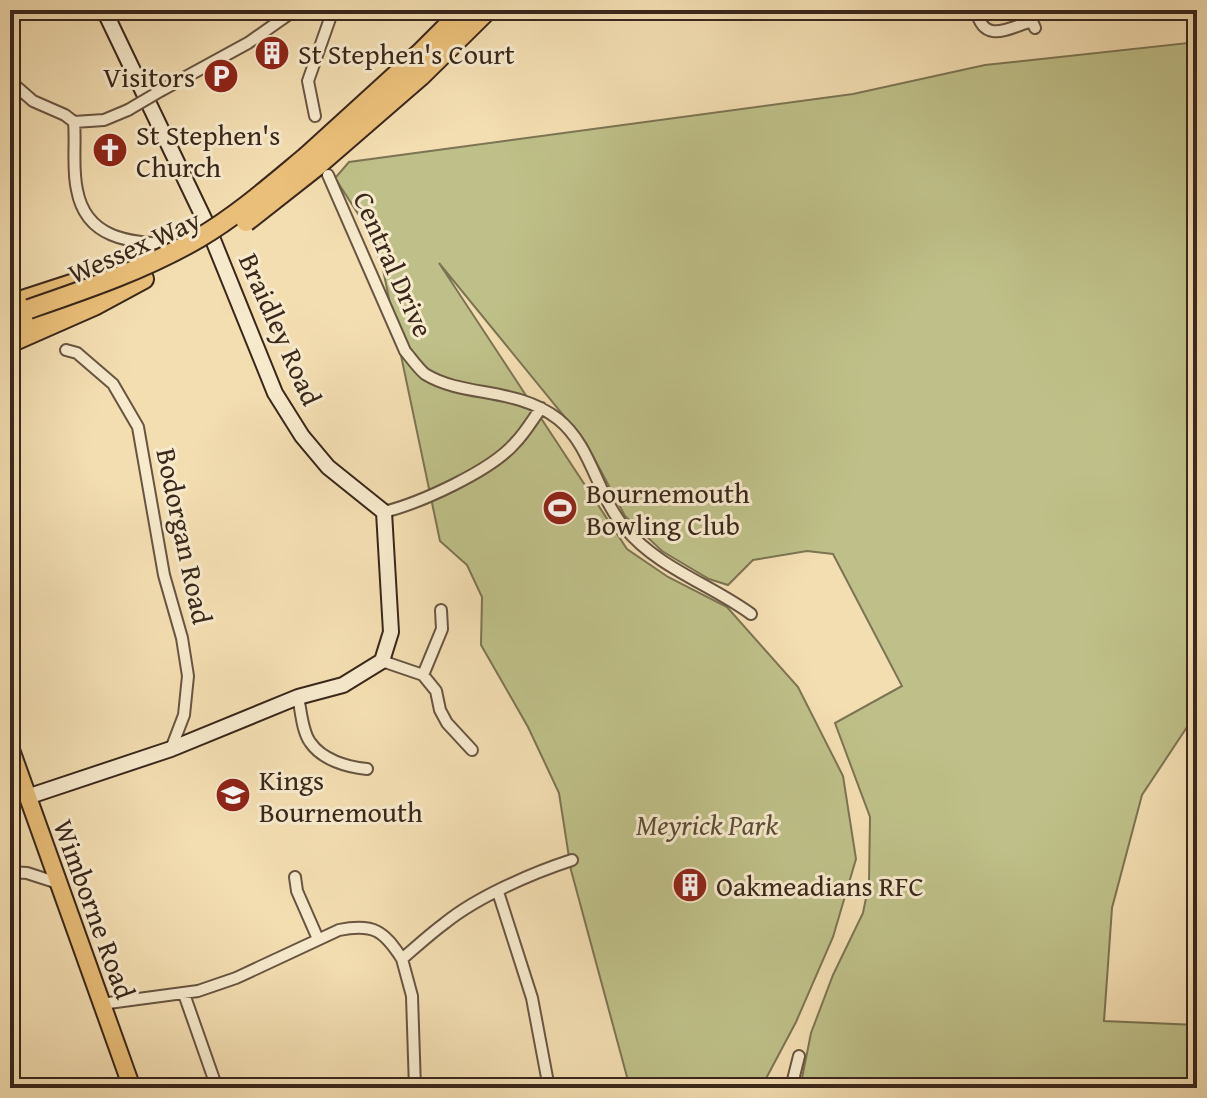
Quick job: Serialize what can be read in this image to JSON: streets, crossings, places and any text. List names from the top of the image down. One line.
{"streets":{"highway":["Wessex Way"],"main road":["Wimborne Road"],"street":["Central Drive","Braidley Road","Bodorgan Road"]},"crossings":[["Wessex Way","Central Drive"]],"parks":["Meyrick Park"],"places":{"building":["St Stephen's Court","Oakmeadians RFC"],"parking":["Visitors"],"church":["St Stephen's Church"],"sports":["Bournemouth Bowling Club"],"school or university":["Kings Bournemouth"]}}
